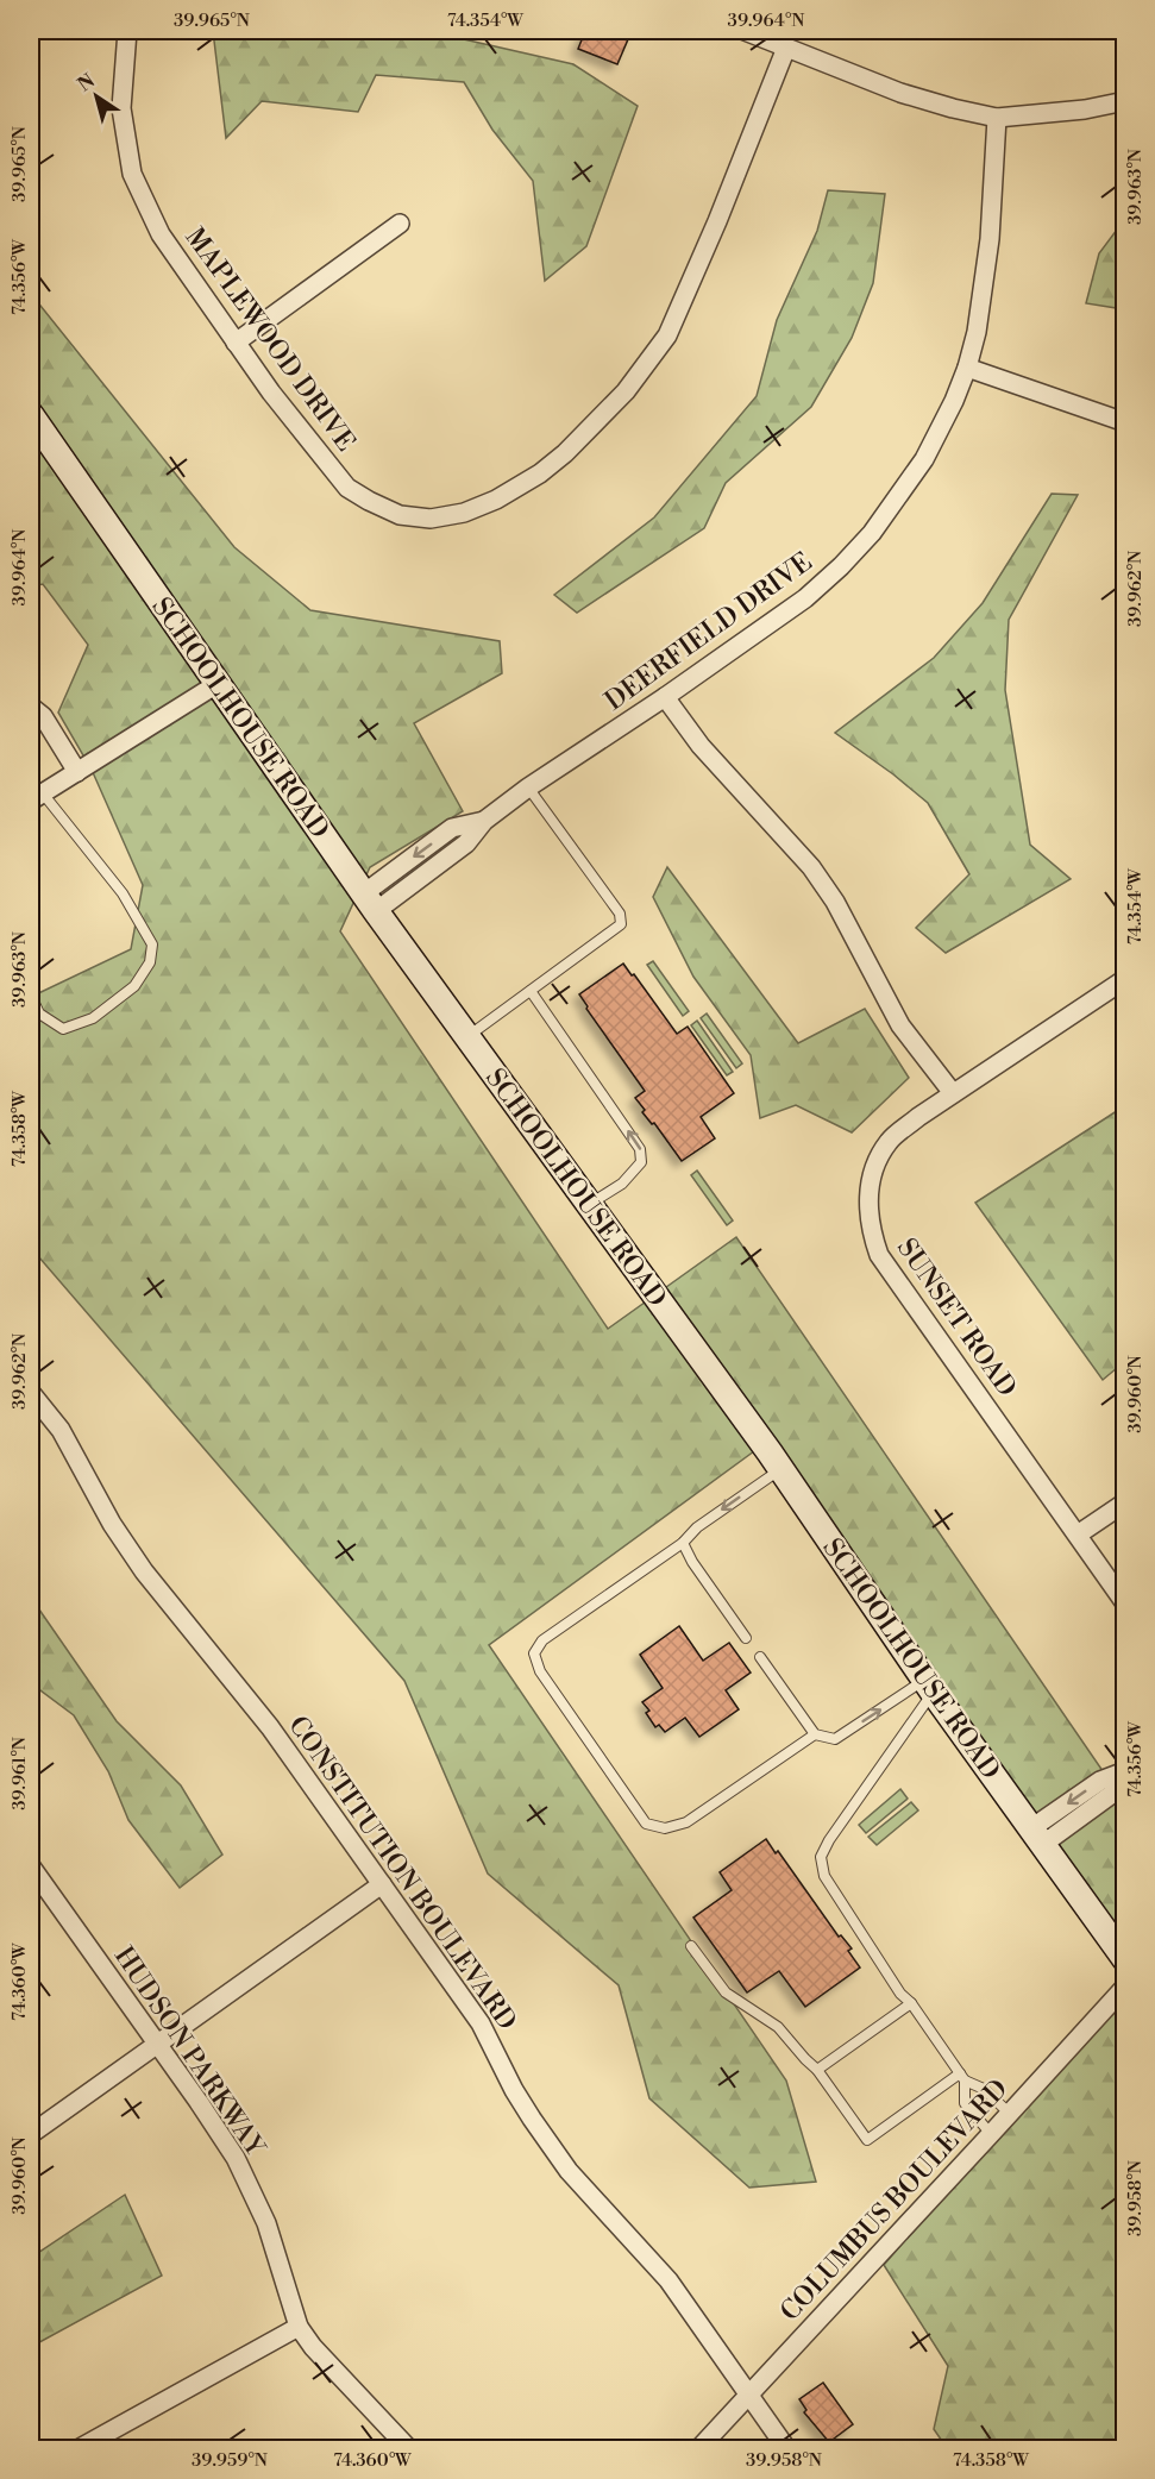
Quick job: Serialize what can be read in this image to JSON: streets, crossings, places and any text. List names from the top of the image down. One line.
{"streets":{"street":["MAPLEWOOD DRIVE","DEERFIELD DRIVE","SCHOOLHOUSE ROAD","SUNSET ROAD","CONSTITUTION BOULEVARD","HUDSON PARKWAY","COLUMBUS BOULEVARD"]},"crossings":[["DEERFIELD DRIVE","SCHOOLHOUSE ROAD"],["CONSTITUTION BOULEVARD","COLUMBUS BOULEVARD"]],"north":"top left","coordinates":["39.965°N","74.354°W","39.964°N","39.963°N","74.356°W","39.962°N","74.358°W","39.960°N","39.961°N","74.360°W","39.958°N","39.959°N"]}
